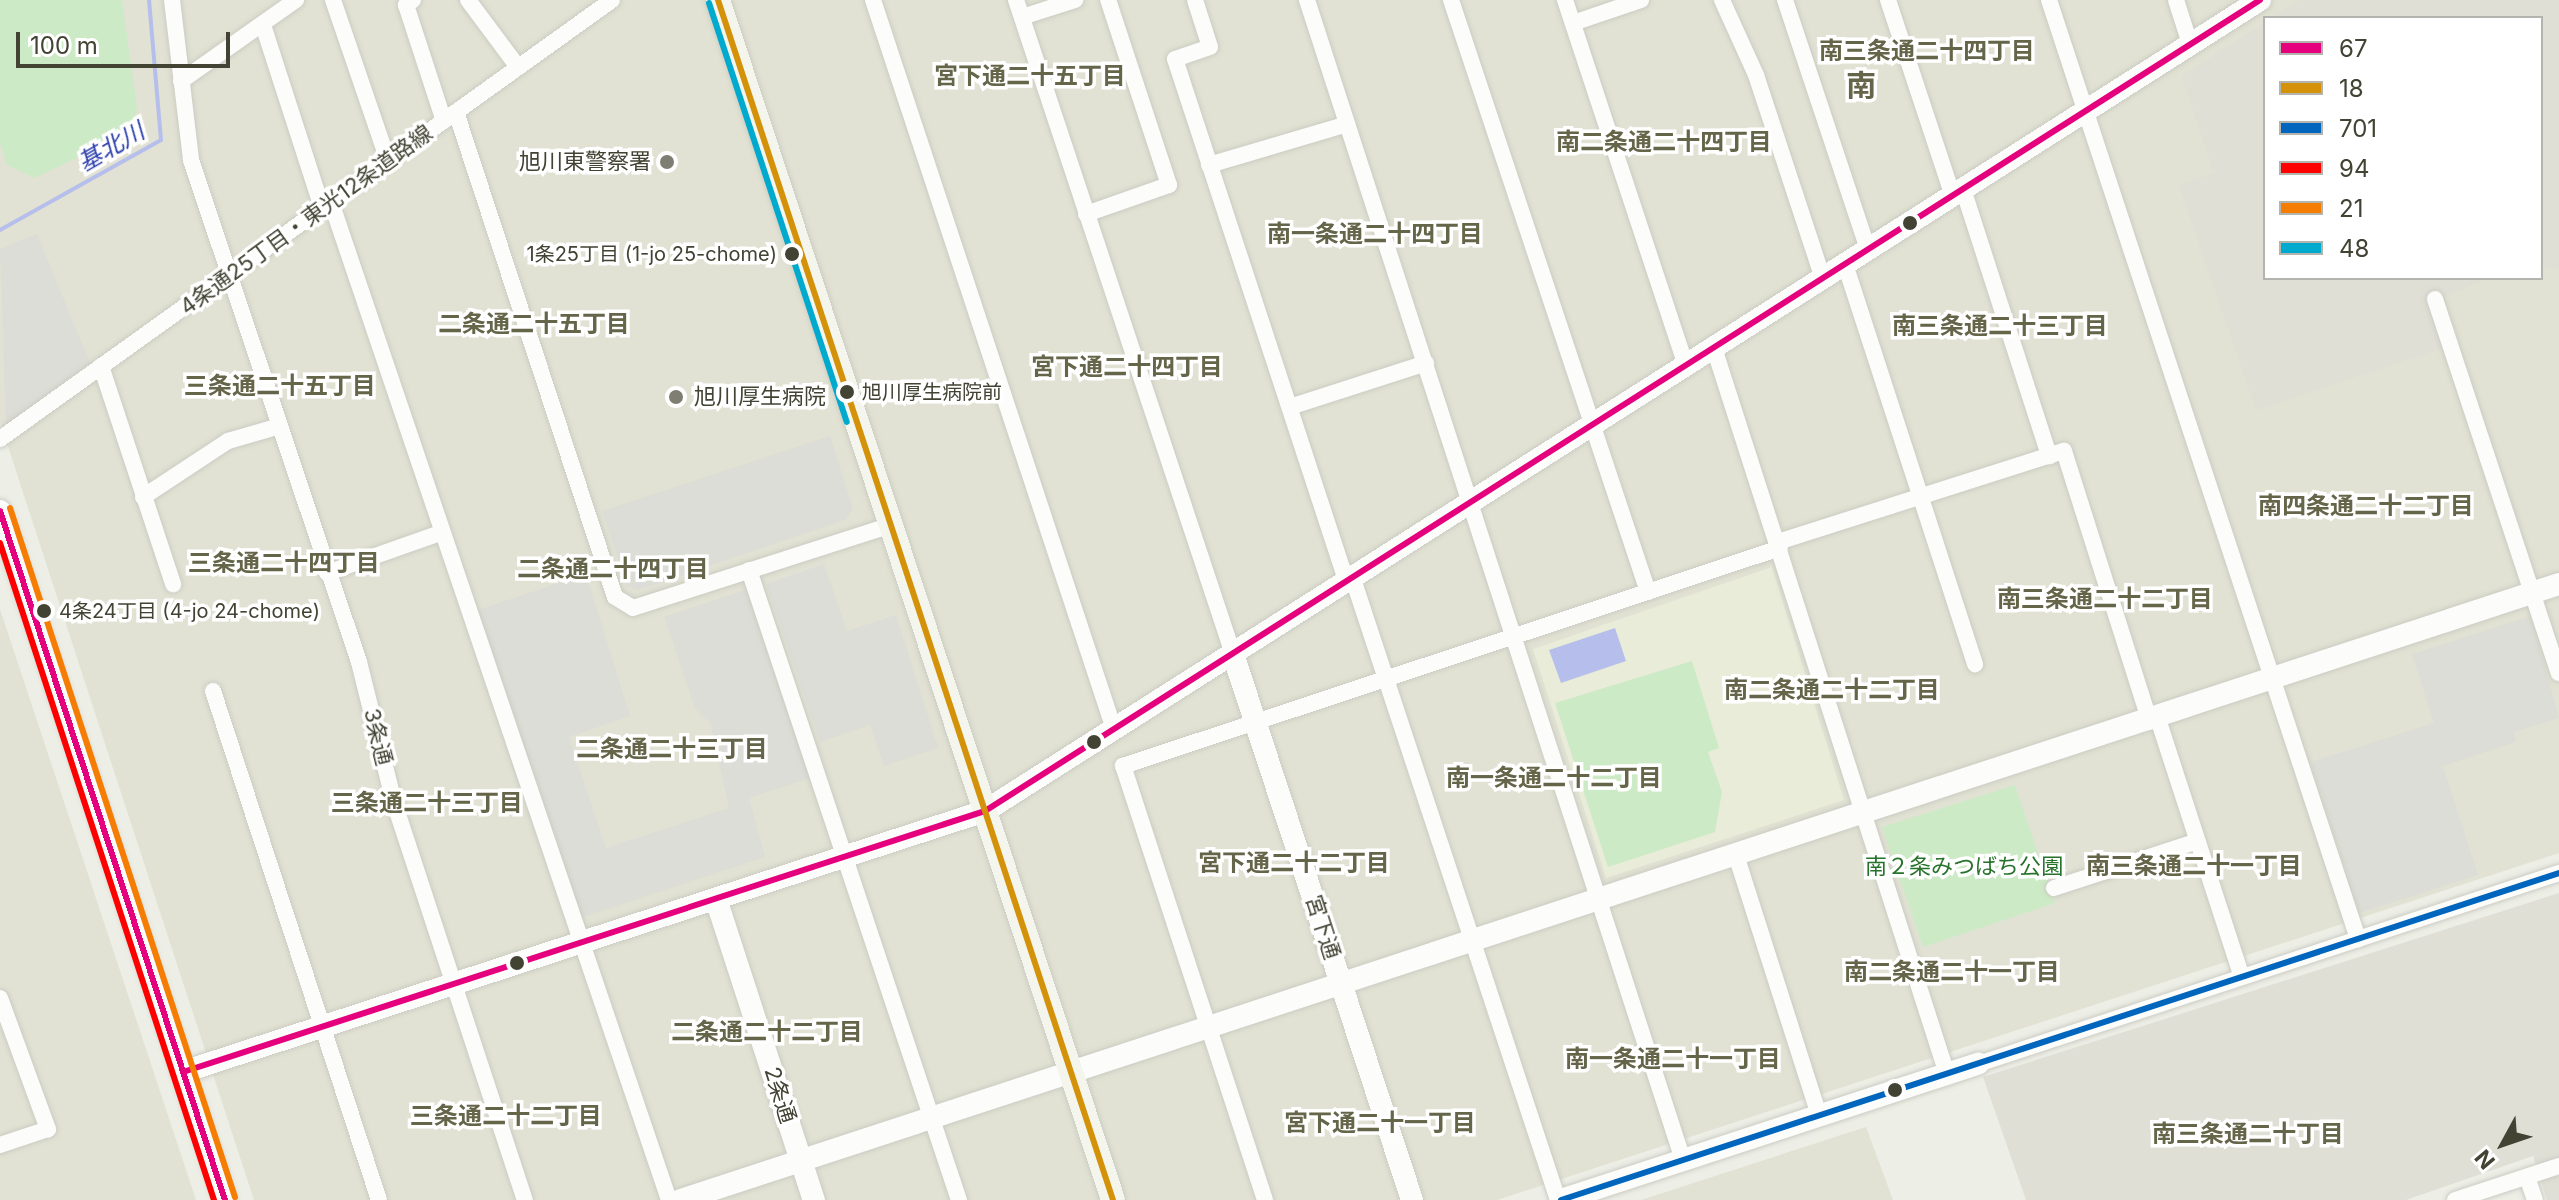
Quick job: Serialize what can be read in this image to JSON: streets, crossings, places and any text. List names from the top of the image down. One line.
{"streets":{"street":["4条通25丁目・東光12条道路線","3条通","宮下通","2条通"]},"crossings":[["4条通25丁目・東光12条道路線","3条通"]],"districts":["南三条通二十四丁目","宮下通二十五丁目","南","南二条通二十四丁目","南一条通二十四丁目","二条通二十五丁目","南三条通二十三丁目","宮下通二十四丁目","三条通二十五丁目","南四条通二十二丁目","三条通二十四丁目","二条通二十四丁目","南三条通二十二丁目","南二条通二十二丁目","二条通二十三丁目","南一条通二十二丁目","三条通二十三丁目","宮下通二十二丁目","南三条通二十一丁目","南二条通二十一丁目","二条通二十二丁目","南一条通二十一丁目","三条通二十二丁目","宮下通二十一丁目","南三条通二十丁目"],"water":["基北川"],"parks":["南２条みつばち公園"],"places":["旭川東警察署","1条25丁目 (1-jo 25-chome)","旭川厚生病院前","旭川厚生病院","4条24丁目 (4-jo 24-chome)"],"lines":["transit line 67","transit line 18","transit line 48","transit line 21","transit line 94","transit line 701"],"legend":["67","18","701","94","21","48"],"scale_bar":"100 m","north":"bottom left"}
